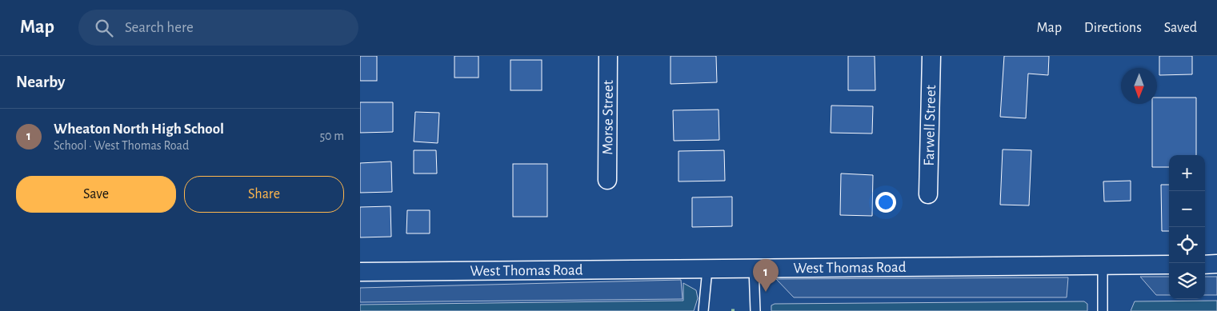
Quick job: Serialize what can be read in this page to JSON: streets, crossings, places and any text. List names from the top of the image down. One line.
{"streets":{"street":["Morse Street","Farwell Street","West Thomas Road"]},"north":"bottom","page":{"header":"Map","search":"Search here","nav":["Map","Directions","Saved"],"heading":"Nearby","list":[{"mark":"1","name":"Wheaton North High School","note":"School · West Thomas Road","value":"50 m"}],"map_buttons":["+","−"],"buttons":["Save","Share"],"pins":"1"}}
